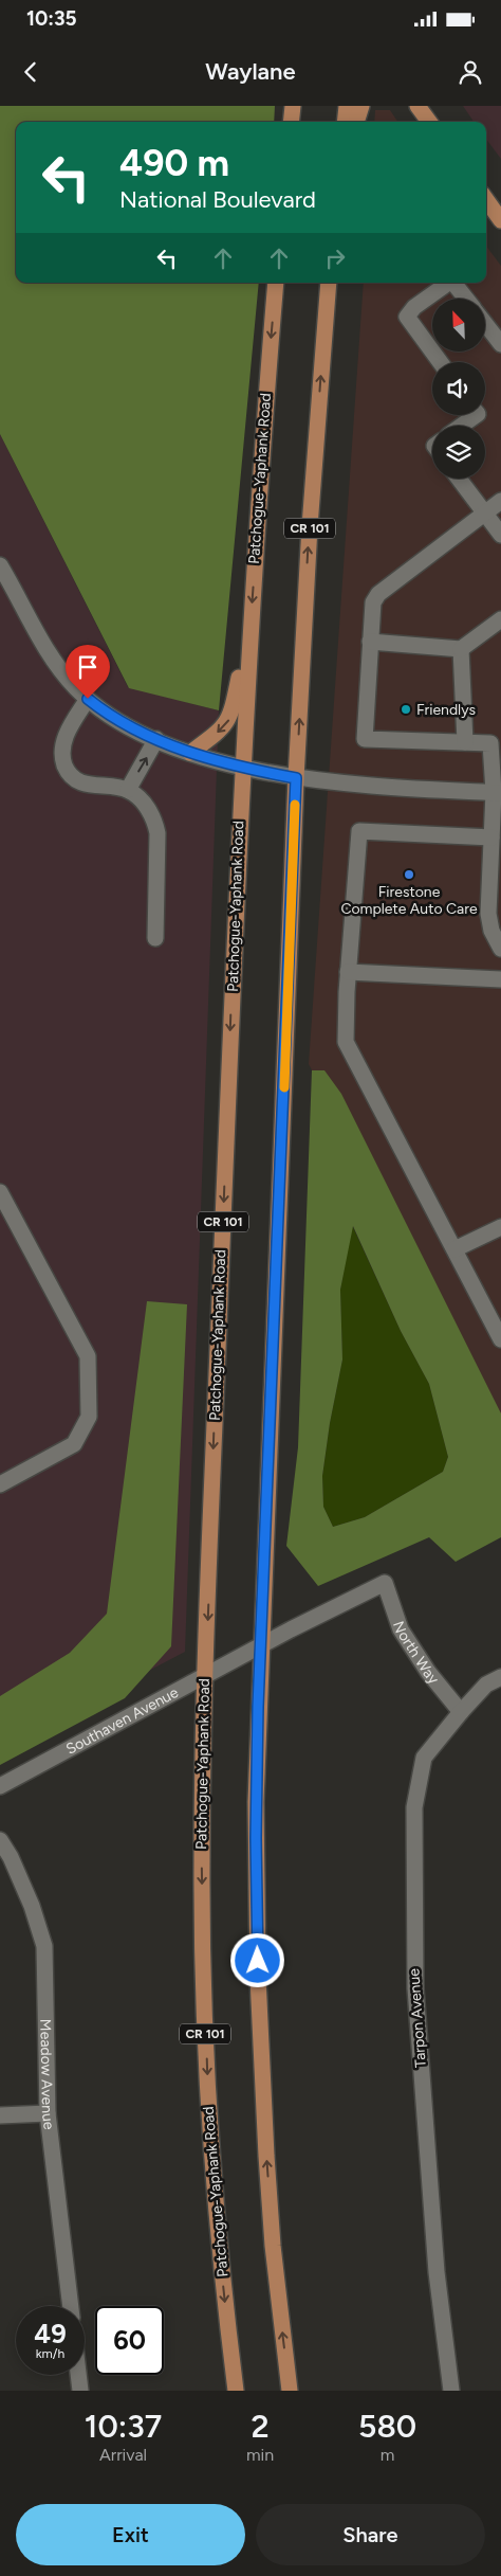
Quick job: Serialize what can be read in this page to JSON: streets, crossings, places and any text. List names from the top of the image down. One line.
{"streets":{"main road":["Patchogue-Yaphank Road","CR 101"],"street":["North Way","Southaven Avenue","Tarpon Avenue","Meadow Avenue"]},"crossings":[["Patchogue-Yaphank Road","Southaven Avenue"],["CR 101","Southaven Avenue"],["North Way","Southaven Avenue"],["North Way","Tarpon Avenue"]],"places":["Friendlys","Firestone Complete Auto Care"],"north":"top left","page":{"status":"10:35","header":"Waylane","turn":["490 m","National Boulevard"],"speed":"49 km/h","limit":"60","eta":["10:37","Arrival","2","min","580","m"],"buttons":["Exit","Share"]}}
